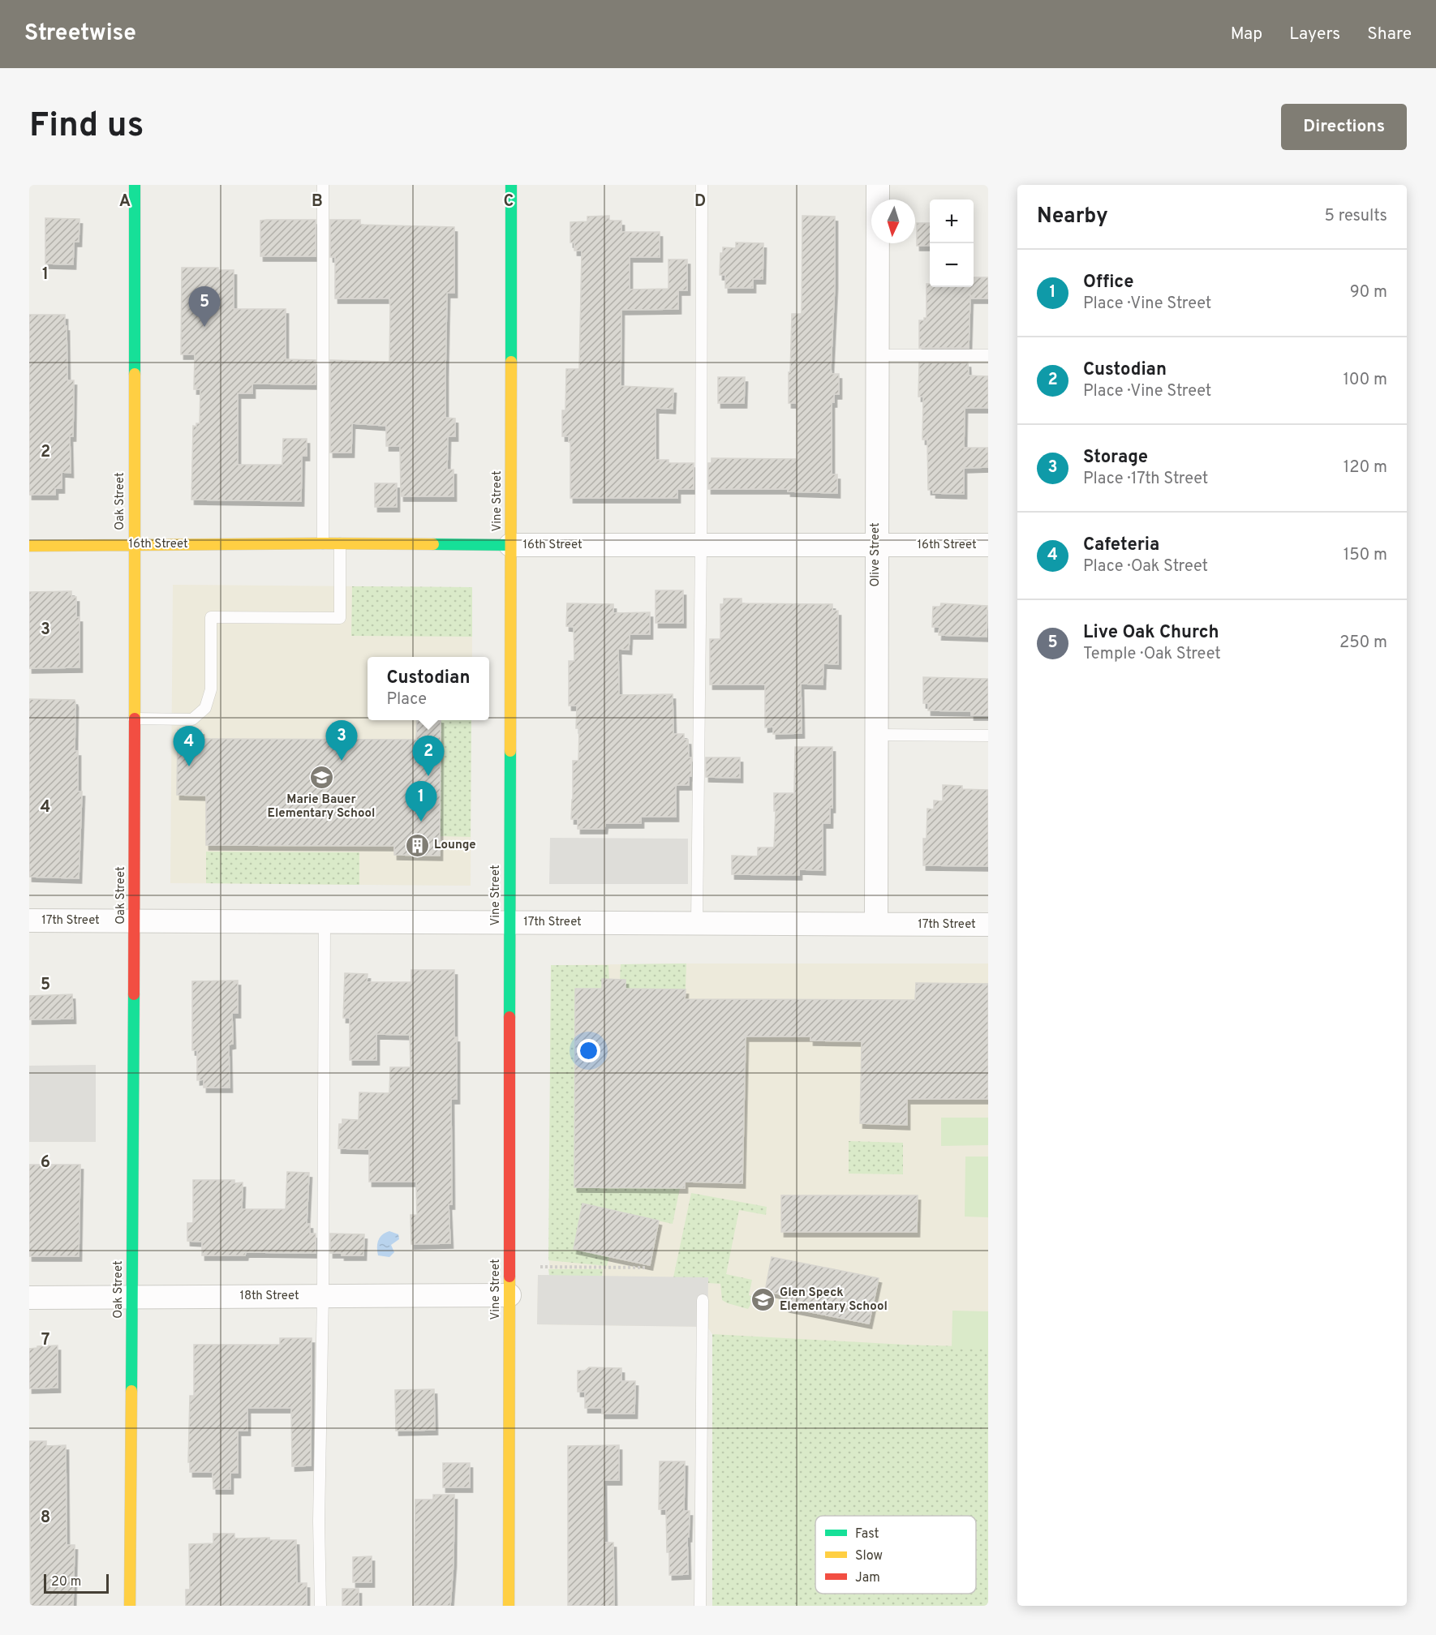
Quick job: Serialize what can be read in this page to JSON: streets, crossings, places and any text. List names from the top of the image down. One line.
{"streets":{"street":["Oak Street","Vine Street","16th Street","Olive Street","17th Street","18th Street"]},"crossings":[["Oak Street","16th Street"],["Oak Street","17th Street"],["Oak Street","18th Street"],["Vine Street","16th Street"],["Vine Street","17th Street"],["Vine Street","18th Street"],["16th Street","Olive Street"],["Olive Street","17th Street"]],"places":{"school or university":["Marie Bauer Elementary School","Glen Speck Elementary School"],"building":["Lounge"]},"legend":["Fast","Slow","Jam"],"scale_bar":"20 m","north":"bottom","page":{"header":"Streetwise","nav":["Map","Layers","Share"],"buttons":"Directions","title":"Find us","heading":["Nearby","5 results"],"map_buttons":["+","−"],"list":[{"mark":"1","name":"Office","note":"Place · Vine Street","value":"90 m"},{"mark":"2","name":"Custodian","note":"Place · Vine Street","value":"100 m"},{"mark":"3","name":"Storage","note":"Place · 17th Street","value":"120 m"},{"mark":"4","name":"Cafeteria","note":"Place · Oak Street","value":"150 m"},{"mark":"5","name":"Live Oak Church","note":"Temple · Oak Street","value":"250 m"}],"pins":["5","3","4","2","1"],"popup":["Custodian","Place"],"scale":"20 m"},"grid":{"columns":["A","B","C","D"],"rows":["1","2","3","4","5","6","7","8"]}}
